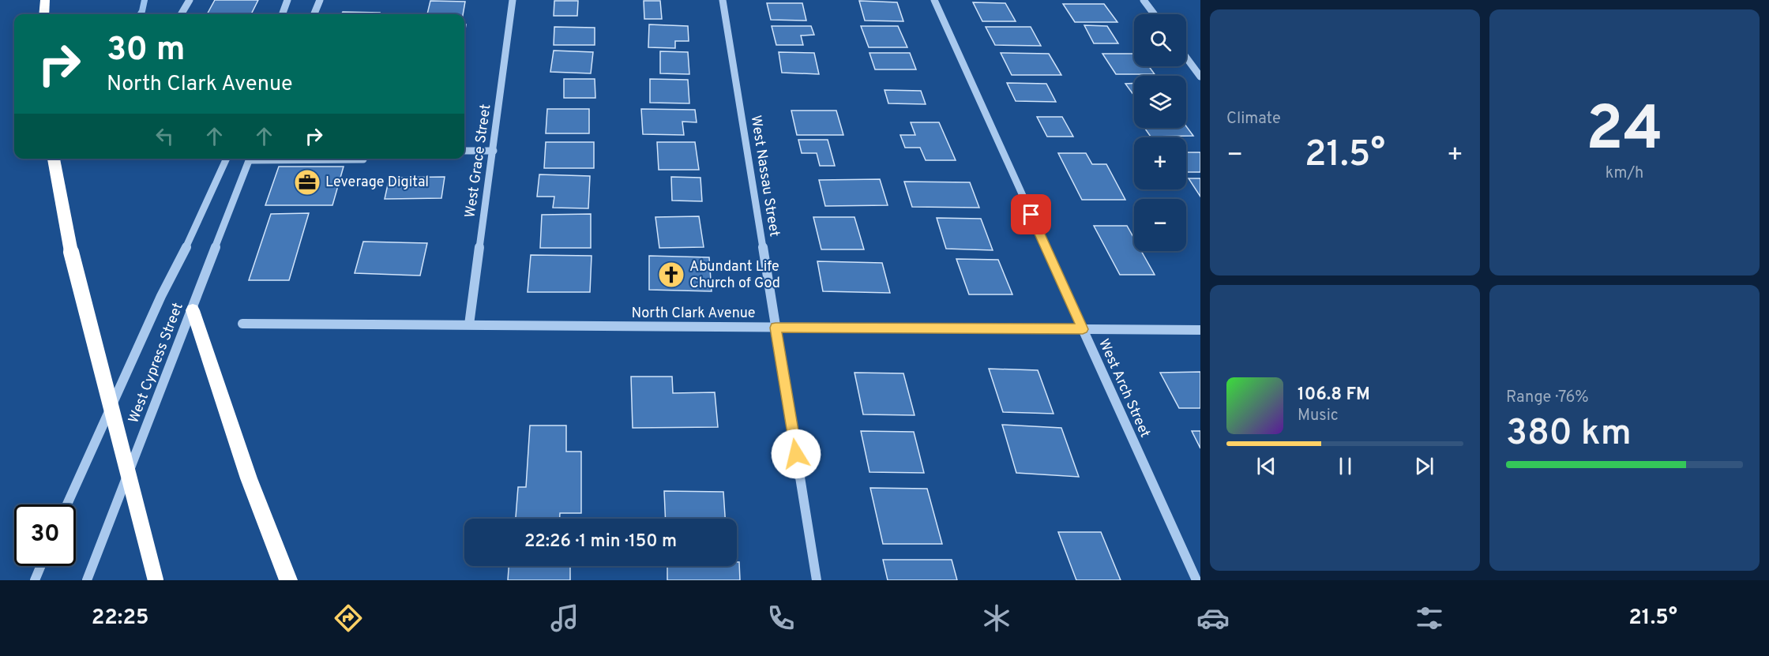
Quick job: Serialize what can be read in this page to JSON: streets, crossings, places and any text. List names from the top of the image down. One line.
{"streets":{"street":["West Grace Street","West Nassau Street","North Clark Avenue","West Cypress Street","West Arch Street"]},"crossings":[["West Grace Street","North Clark Avenue"],["West Nassau Street","North Clark Avenue"],["North Clark Avenue","West Arch Street"]],"places":{"office":["Leverage Digital"],"church":["Abundant Life Church of God"]},"page":{"tile":["Climate",["24","km/h"],["Range · 76%","380 km"]],"map_buttons":["+","−"],"turn":["30 m","North Clark Avenue"],"heat":["−","21.5°","+"],"song":["106.8 FM","Music"],"limit":"30","trip":"22:26 · 1 min · 150 m","tabs":["22:25","21.5°"]}}
